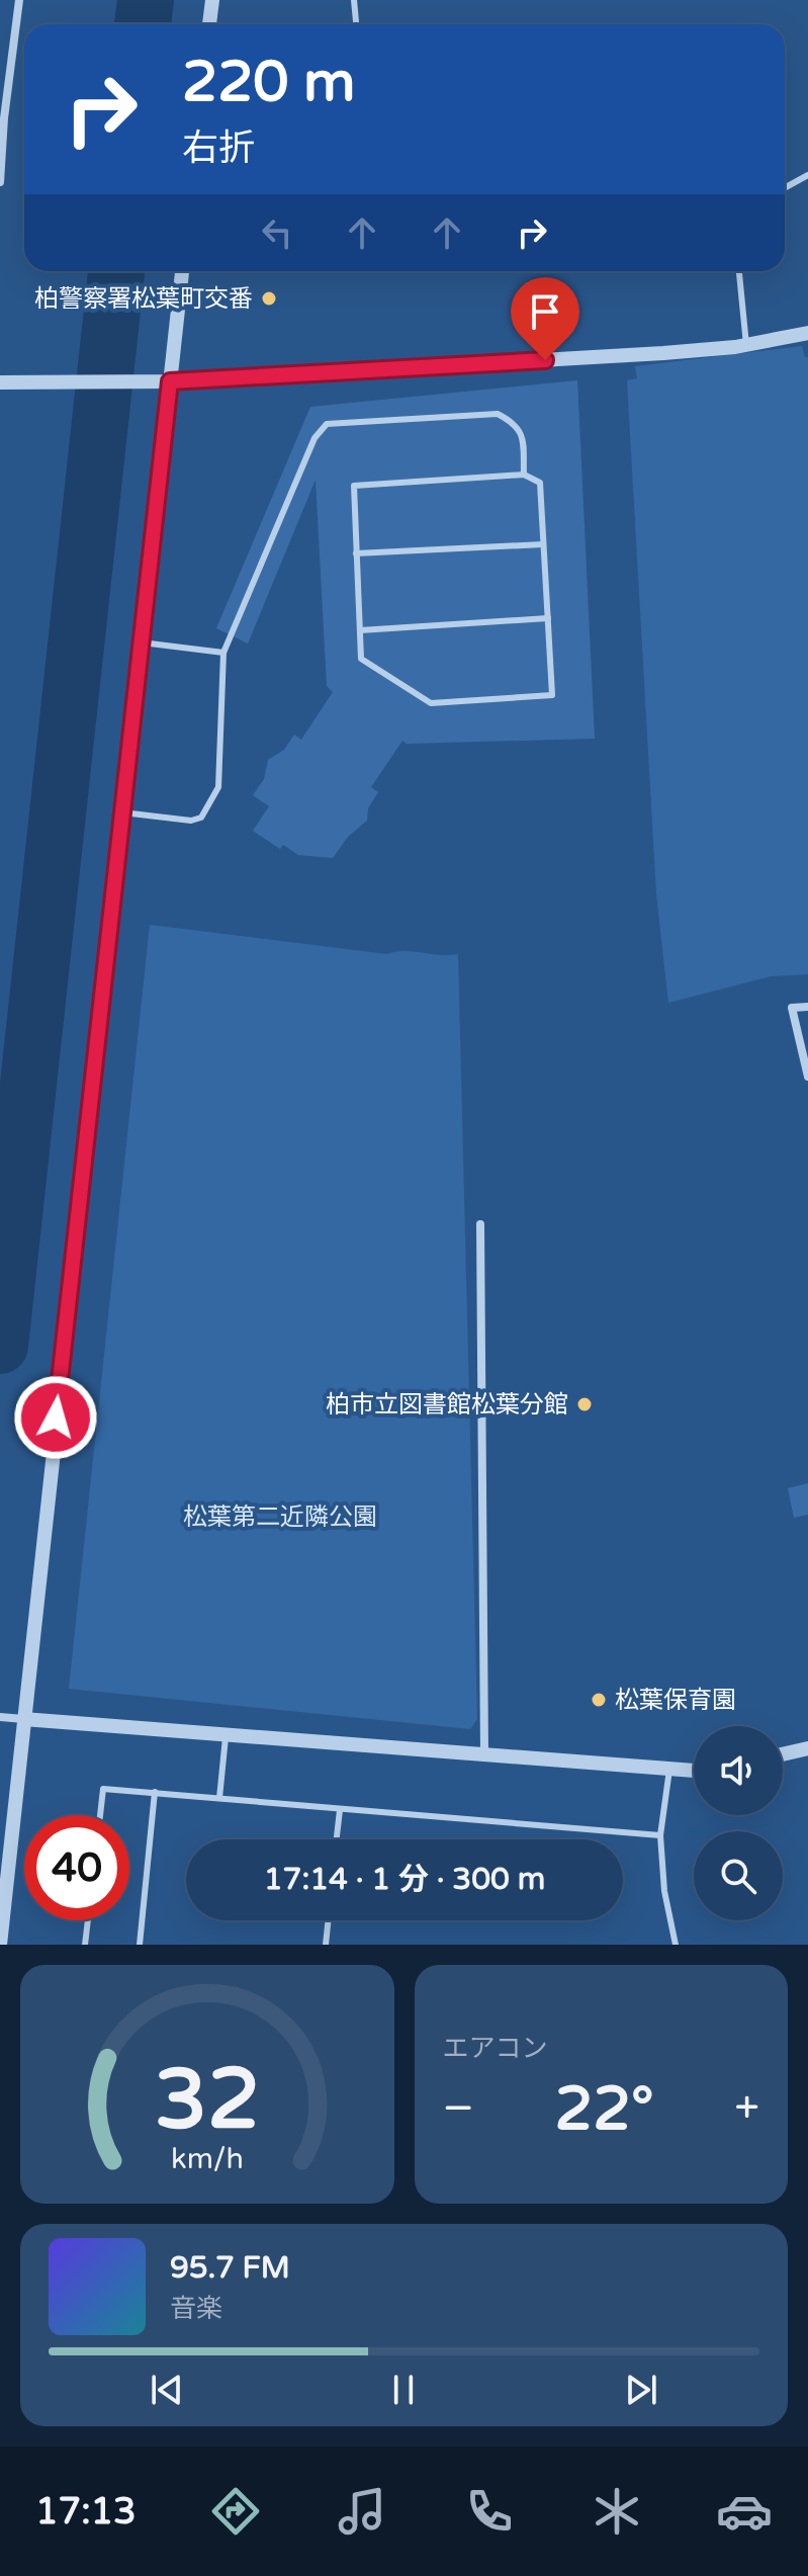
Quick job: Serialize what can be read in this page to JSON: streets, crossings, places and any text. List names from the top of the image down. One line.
{"parks":["松葉第二近隣公園"],"places":["柏警察署松葉町交番","柏市立図書館松葉分館","松葉保育園"],"page":{"turn":["220 m","右折"],"limit":"40","trip":"17:14 · 1 分 · 300 m","tile":"エアコン","heat":["−","22°","+"],"song":["95.7 FM","音楽"],"tabs":"17:13","gauge":["32","km/h"]}}
